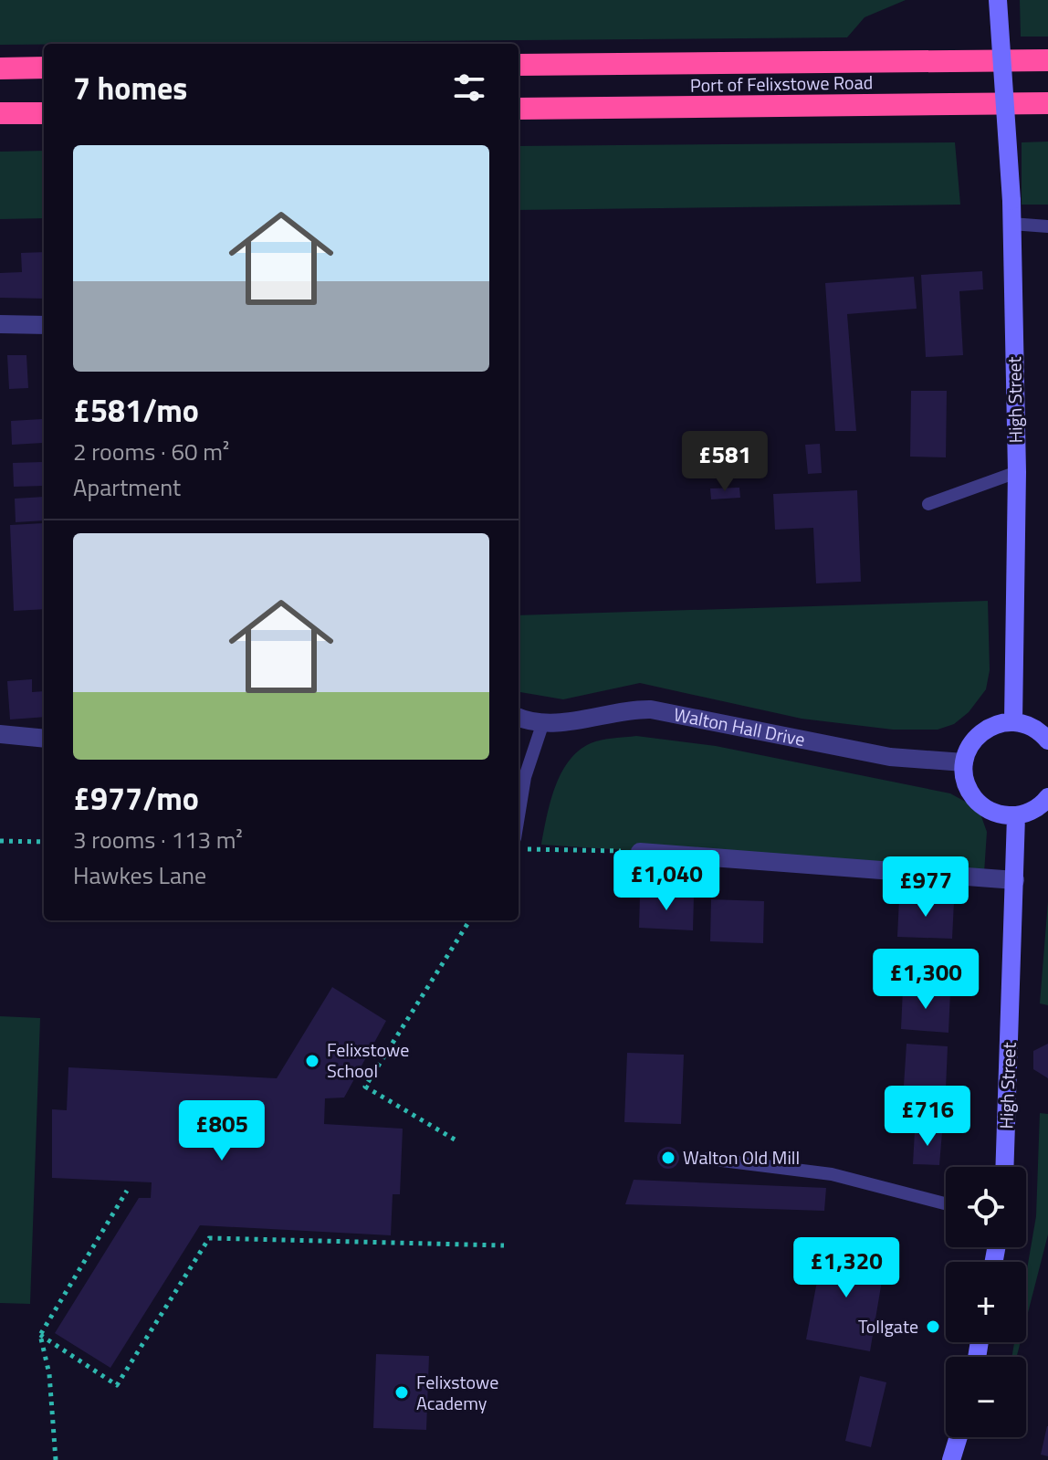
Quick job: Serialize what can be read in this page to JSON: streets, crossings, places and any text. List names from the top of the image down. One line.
{"streets":{"highway":["Port of Felixstowe Road"],"street":["High Street","Walton Hall Drive"]},"places":["Felixstowe School","Walton Old Mill","Tollgate","Felixstowe Academy"],"page":{"heading":"7 homes","list":[{"name":"£581/mo","note":"2 rooms · 60 m² · Apartment"},{"name":"£977/mo","note":"3 rooms · 113 m² · Hawkes Lane"}],"price":["£581","£1,040","£977","£1,300","£716","£805","£1,320"],"map_buttons":["+","−"]}}
